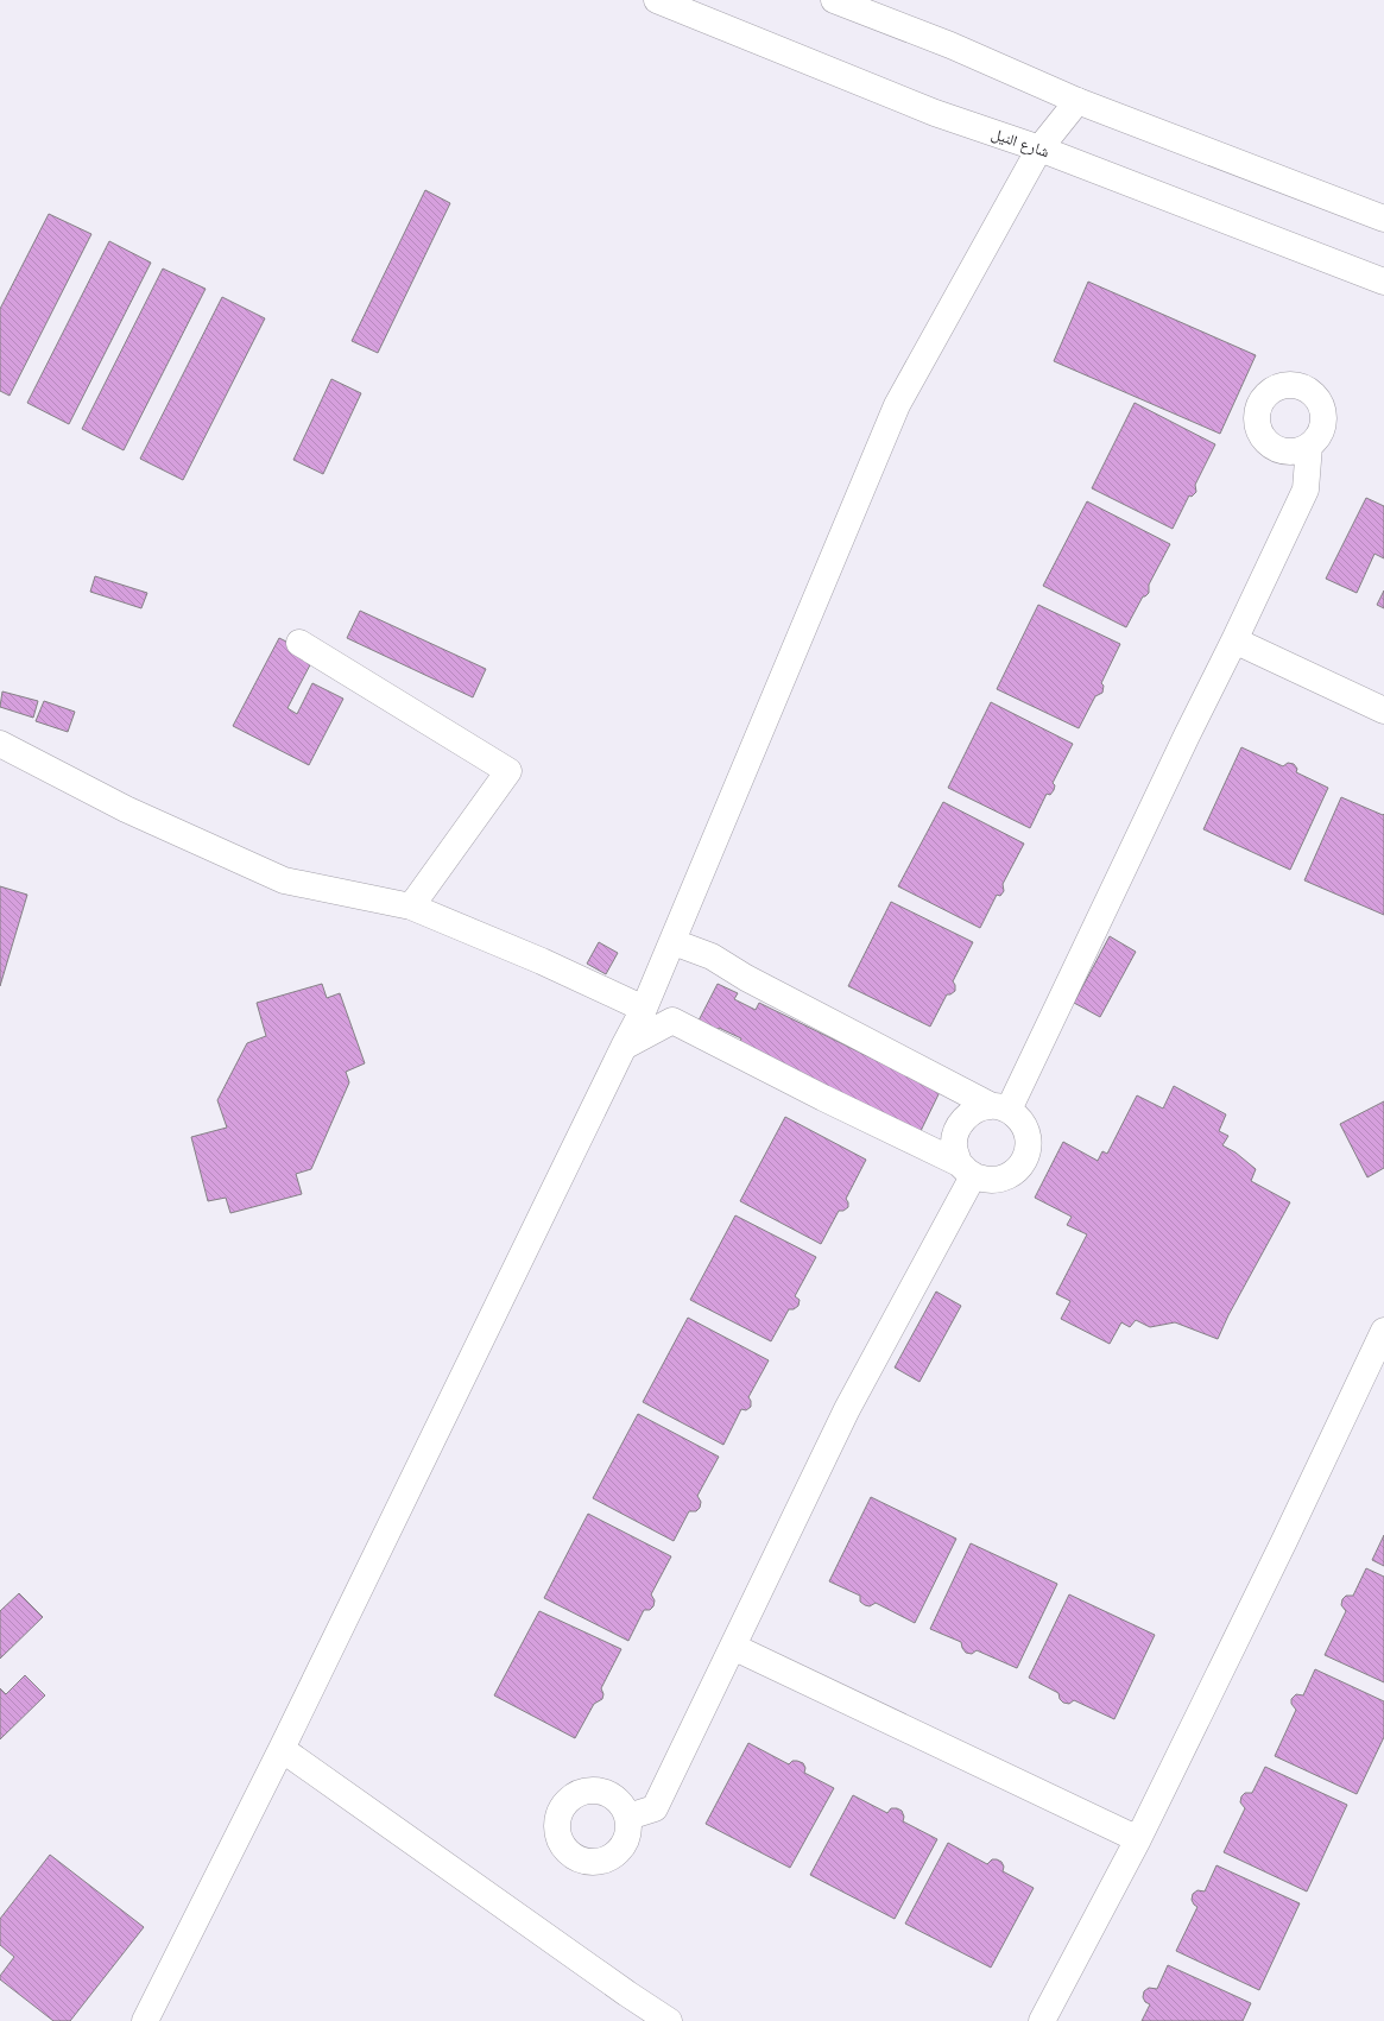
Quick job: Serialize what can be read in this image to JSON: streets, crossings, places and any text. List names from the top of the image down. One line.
{"streets":{"street":["شارع النيل"]}}
